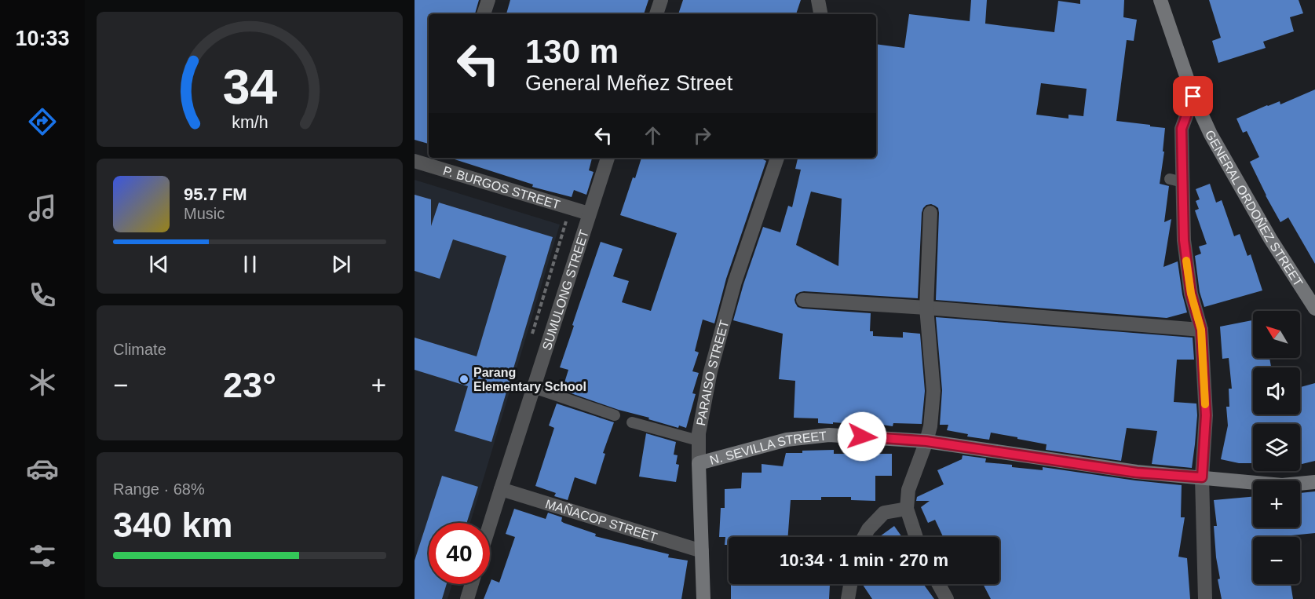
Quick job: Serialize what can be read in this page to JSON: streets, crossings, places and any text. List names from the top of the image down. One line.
{"streets":{"street":["P. BURGOS STREET","GENERAL ORDOÑEZ STREET","SUMULONG STREET","PARAISO STREET","N. SEVILLA STREET","MAÑACOP STREET"]},"crossings":[["P. BURGOS STREET","SUMULONG STREET"],["SUMULONG STREET","MAÑACOP STREET"],["PARAISO STREET","N. SEVILLA STREET"],["PARAISO STREET","MAÑACOP STREET"]],"places":["Parang Elementary School"],"north":"top left","page":{"tabs":"10:33","turn":["130 m","General Meñez Street"],"song":["95.7 FM","Music"],"tile":["Climate",["Range · 68%","340 km"]],"map_buttons":["+","−"],"heat":["−","23°","+"],"limit":"40","trip":"10:34 · 1 min · 270 m","gauge":["34","km/h"]}}
